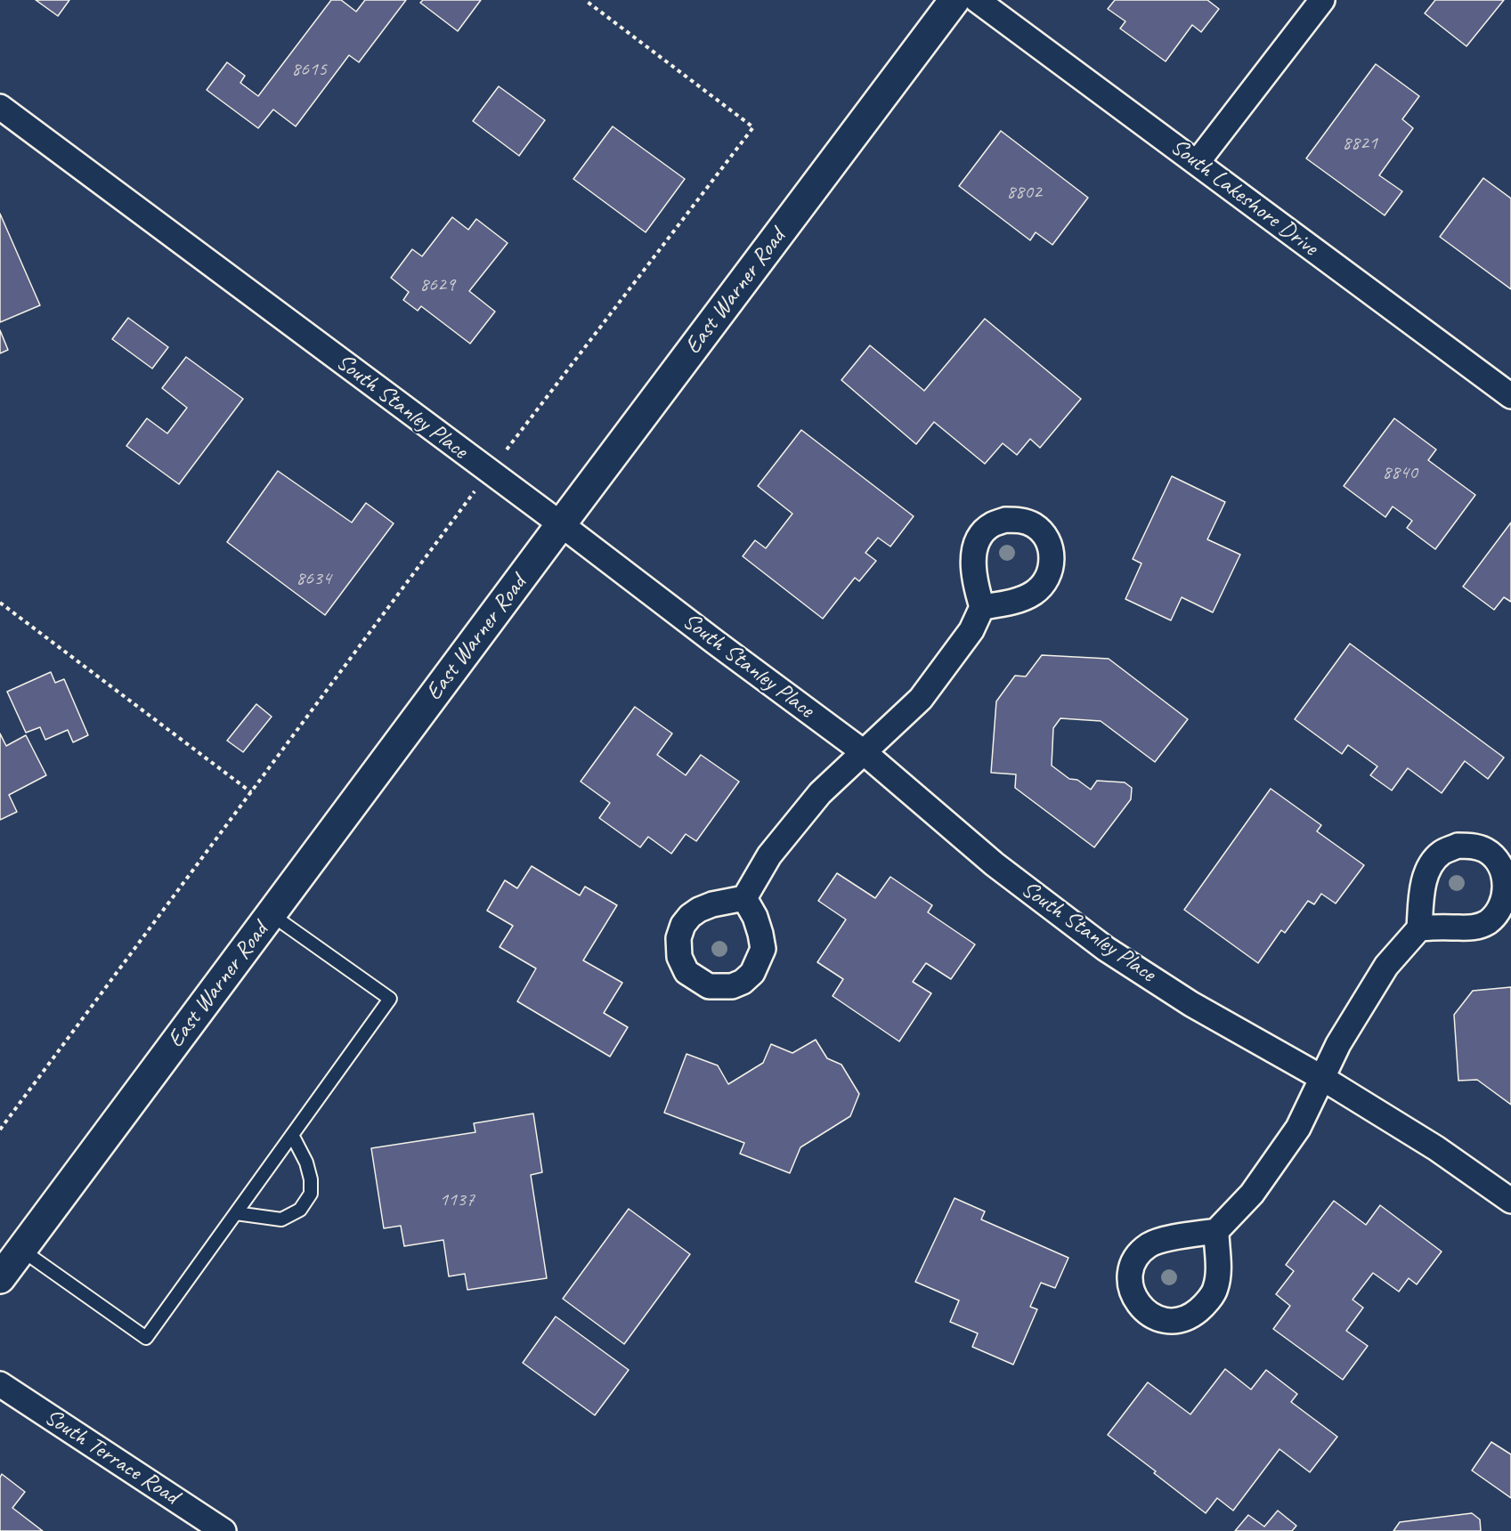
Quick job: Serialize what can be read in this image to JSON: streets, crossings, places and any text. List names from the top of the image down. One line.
{"streets":{"main road":["East Warner Road"],"street":["South Lakeshore Drive","South Stanley Place","South Terrace Road"]},"crossings":[["East Warner Road","South Stanley Place"]],"house_numbers":["8615","8821","8802","8629","8840","8634","1137"]}
